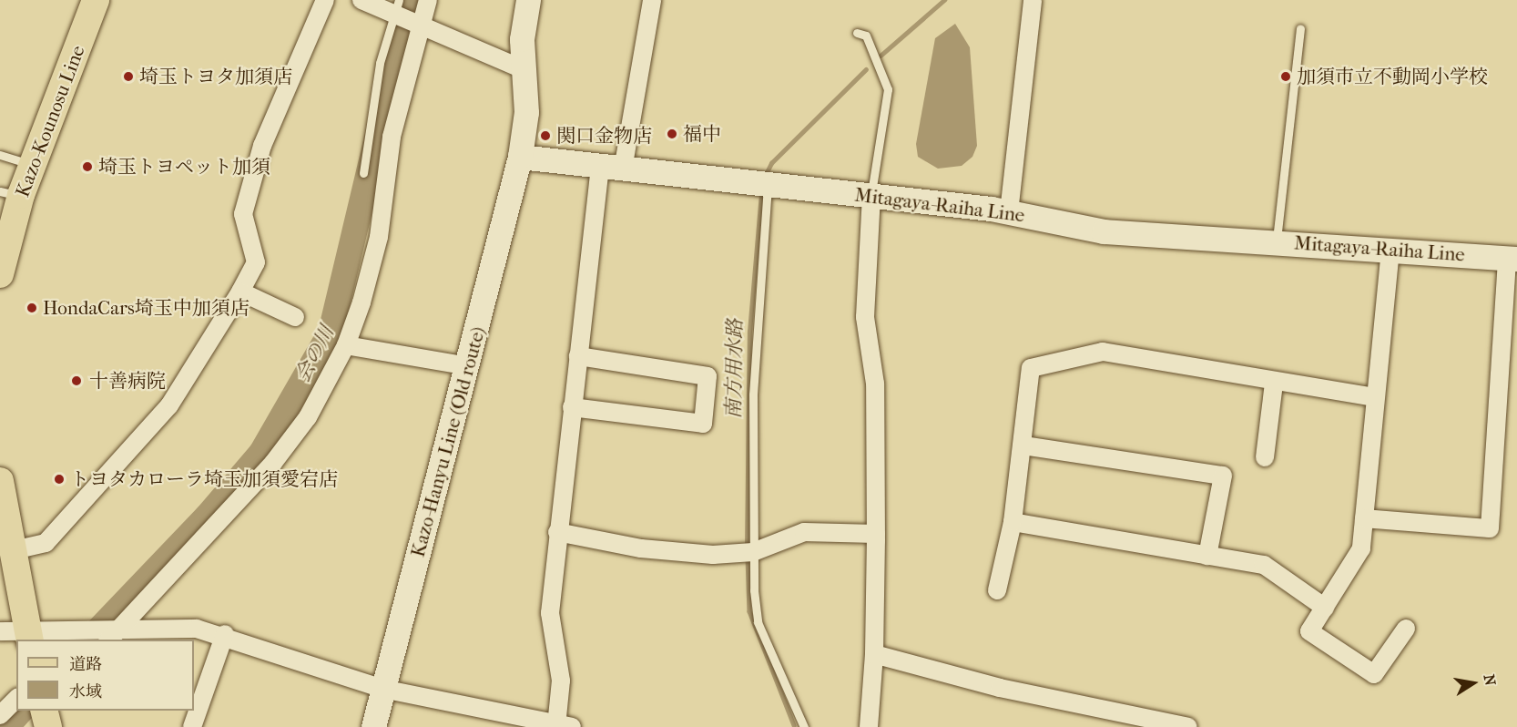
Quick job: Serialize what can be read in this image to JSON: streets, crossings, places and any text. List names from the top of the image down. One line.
{"streets":{"main road":["Kazo-Kounosu Line","Mitagaya-Raiha Line","Kazo-Hanyu Line (Old route)"]},"crossings":[["Mitagaya-Raiha Line","Kazo-Hanyu Line (Old route)"]],"water":["会の川","南方用水路"],"places":["埼玉トヨタ加須店","加須市立不動岡小学校","福中","関口金物店","埼玉トヨペット加須","HondaCars埼玉中加須店","十善病院","トヨタカローラ埼玉加須愛宕店"],"legend":["道路","水域"],"north":"right"}
